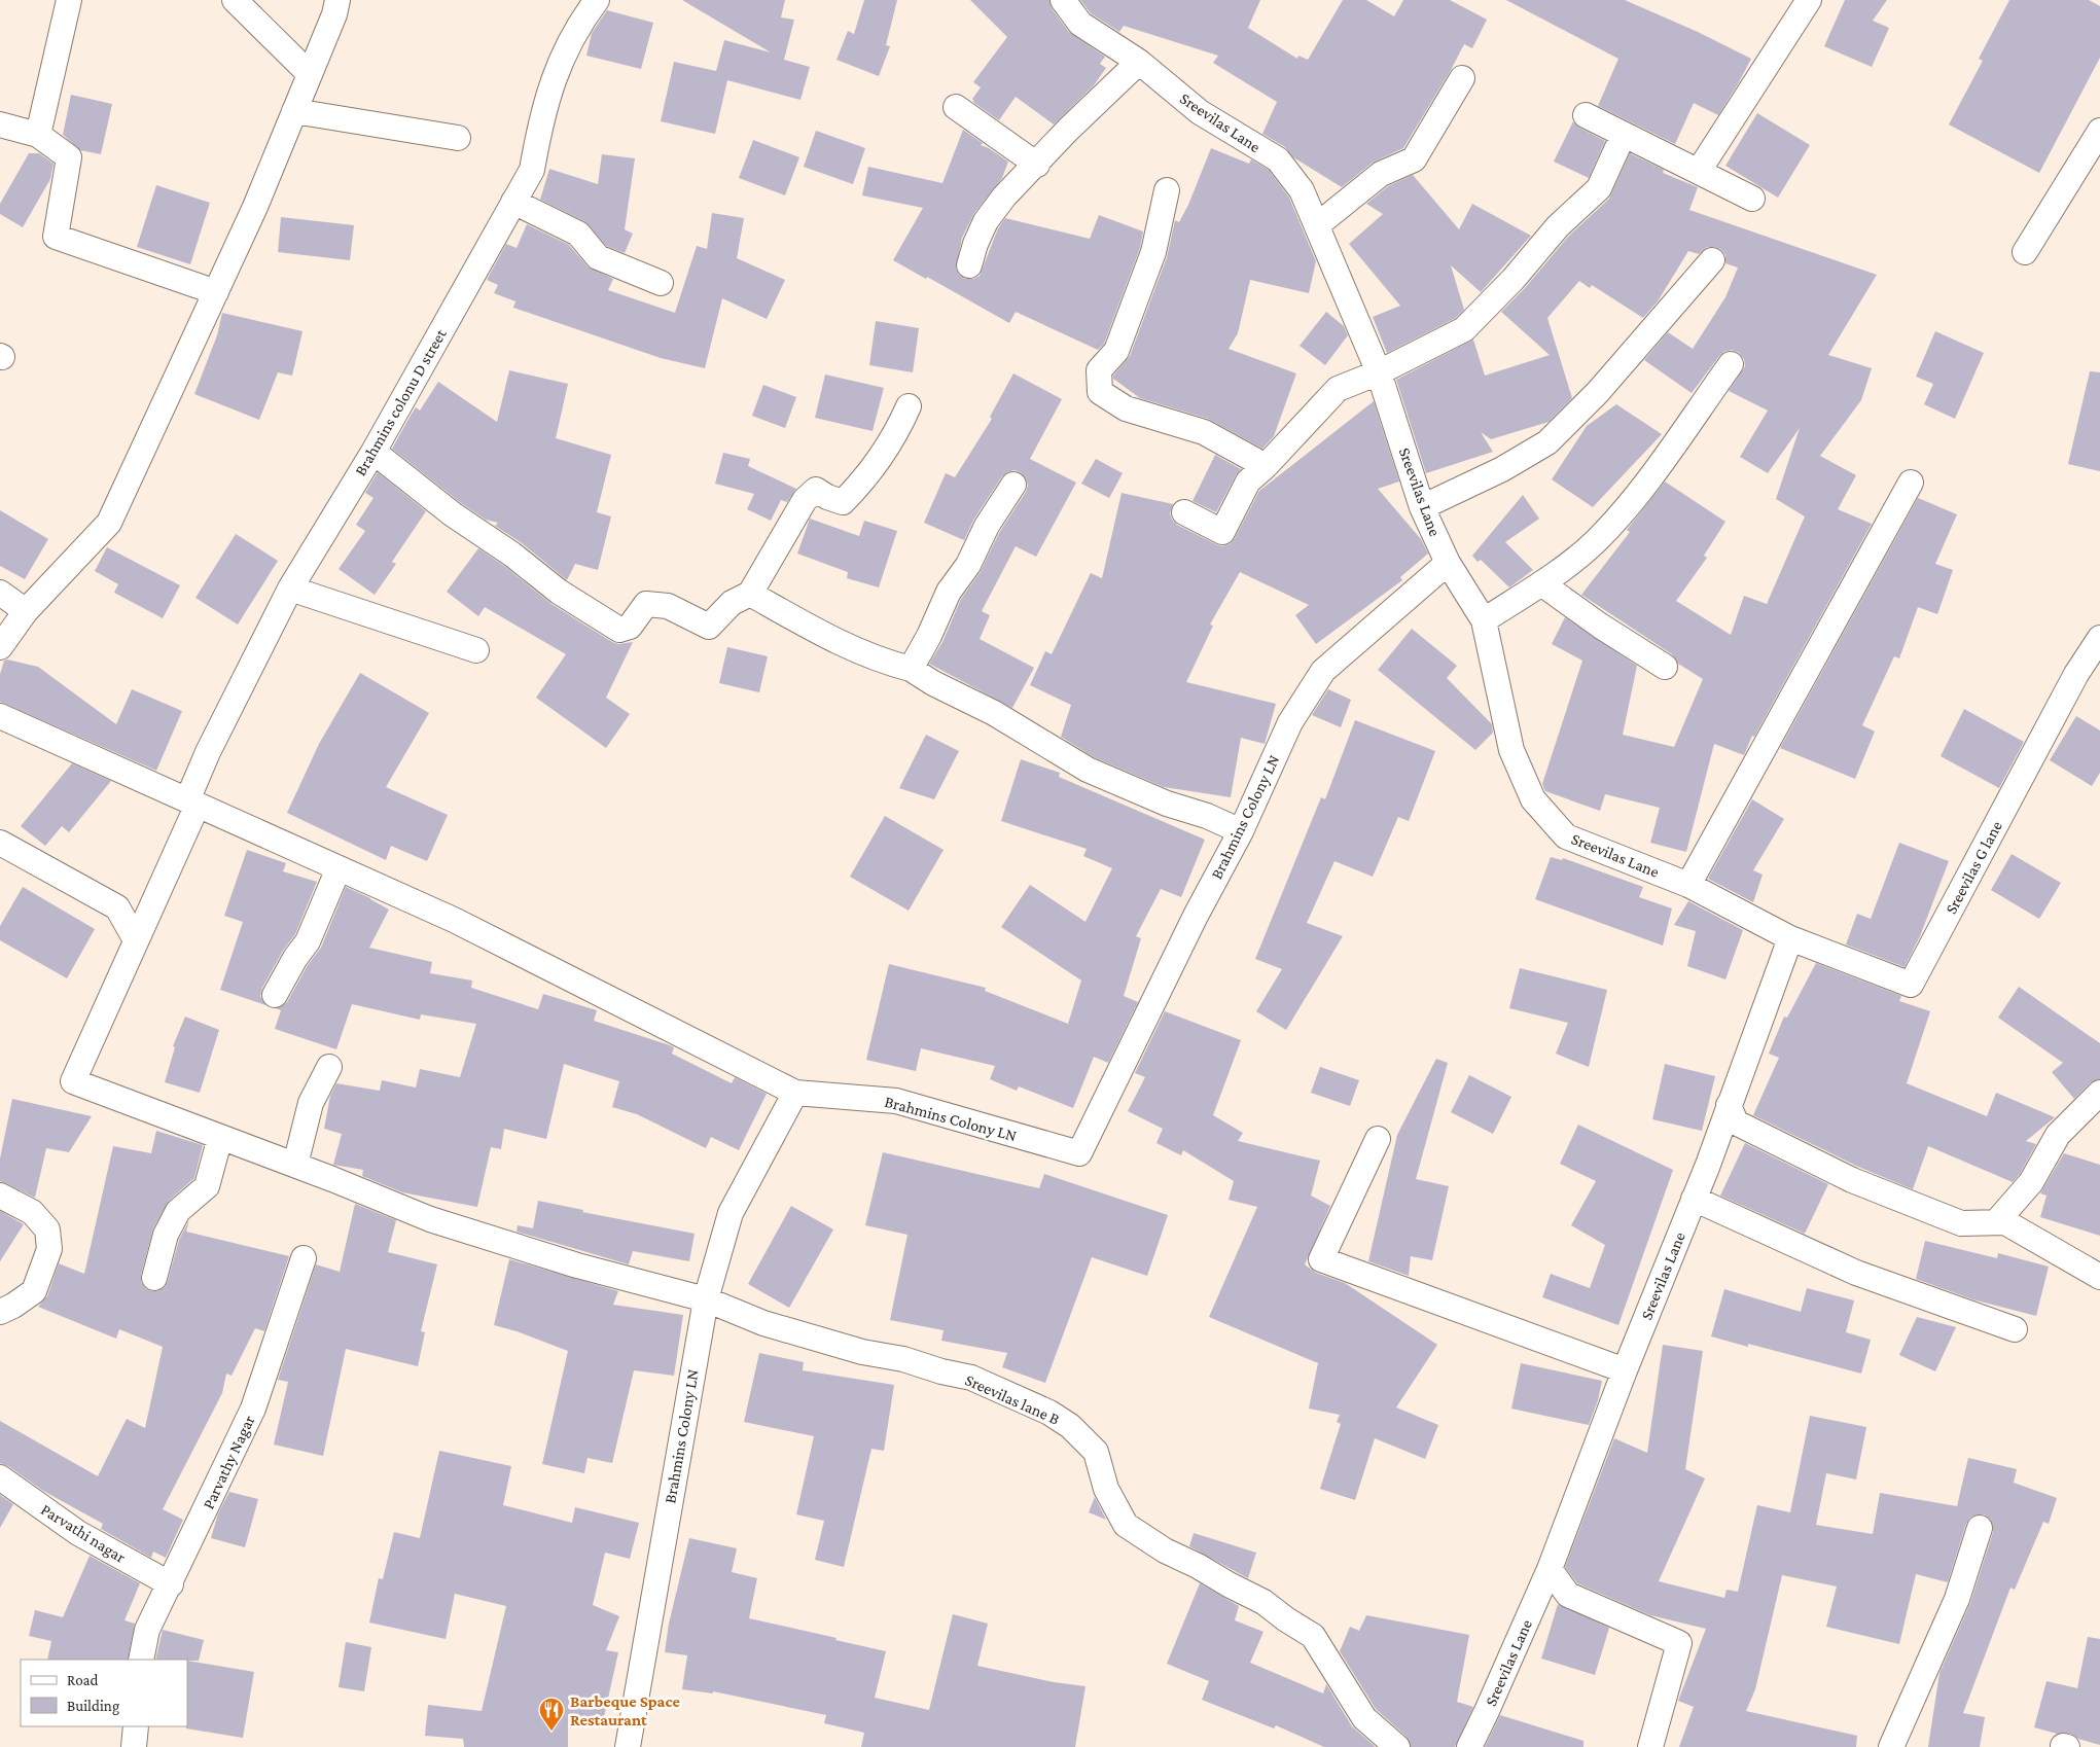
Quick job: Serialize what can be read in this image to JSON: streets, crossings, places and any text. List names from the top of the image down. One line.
{"streets":{"street":["Sreevilas Lane","Brahmins colonu D street","Brahmins Colony LN","Sreevilas G lane","Sreevilas lane B","Parvathy Nagar","Parvathi nagar"]},"crossings":[["Sreevilas Lane","Brahmins Colony LN"],["Sreevilas Lane","Sreevilas G lane"],["Brahmins colonu D street","Sreevilas lane B"],["Brahmins Colony LN","Sreevilas lane B"],["Parvathy Nagar","Parvathi nagar"]],"places":{"restaurant":["Barbeque Space Restaurant"]},"legend":["Road","Building"]}
